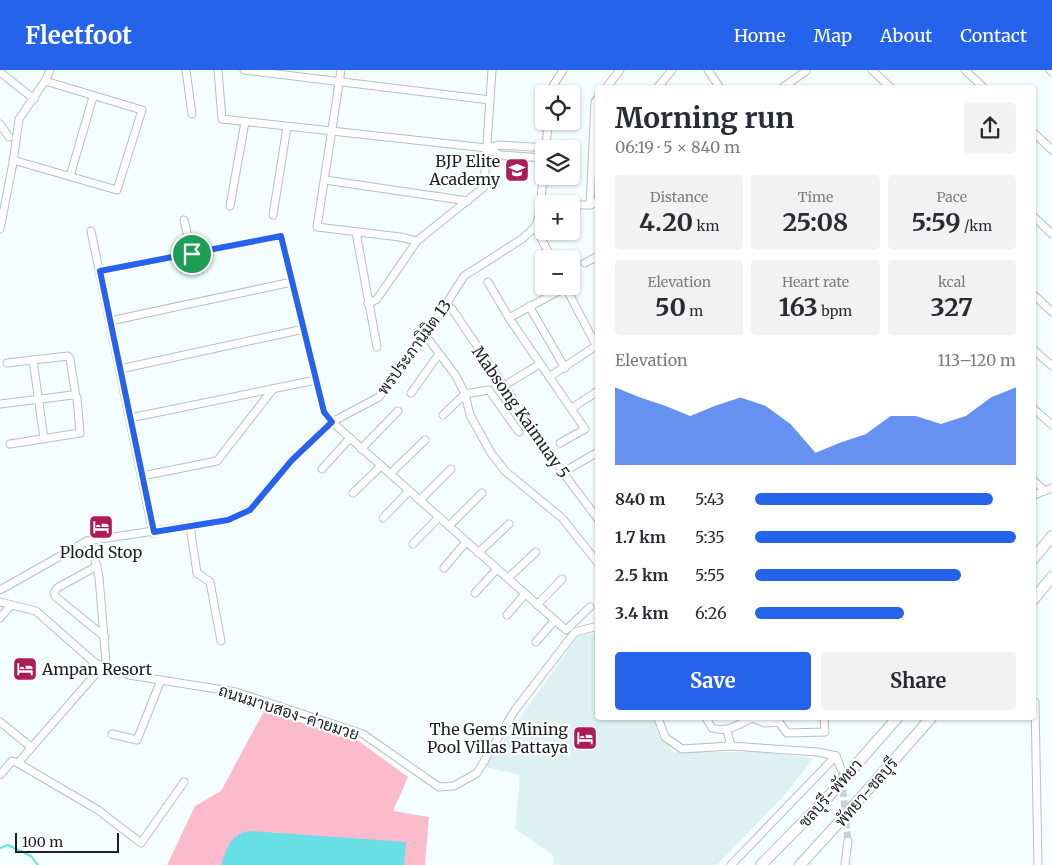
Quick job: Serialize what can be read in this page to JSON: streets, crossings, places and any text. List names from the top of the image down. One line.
{"streets":{"highway":["พัทยา-ชลบุรี","ชลบุรี-พัทยา"],"street":["พรประภานิมิต 13","Mabsong Kaimuay 5","ถนนมาบสอง-ค่ายมวย"]},"crossings":[["พรประภานิมิต 13","Mabsong Kaimuay 5"]],"places":{"school or university":["BJP Elite Academy"],"hotel":["Plodd Stop","Ampan Resort","The Gems Mining Pool Villas Pattaya"]},"scale_bar":"100 m","page":{"header":"Fleetfoot","nav":["Home","Map","About","Contact"],"map_buttons":["+","−"],"heading":["Morning run","06:19 · 5 × 840 m"],"stats":[["Distance","4.20 km"],["Time","25:08"],["Pace","5:59 /km"],["Elevation","50 m"],["Heart rate","163 bpm"],["kcal","327"]],"chart":["Elevation","113–120 m"],"list":[{"name":"840 m","note":"5:43"},{"name":"1.7 km","note":"5:35"},{"name":"2.5 km","note":"5:55"},{"name":"3.4 km","note":"6:26"}],"buttons":["Save","Share"],"scale":"100 m"}}
